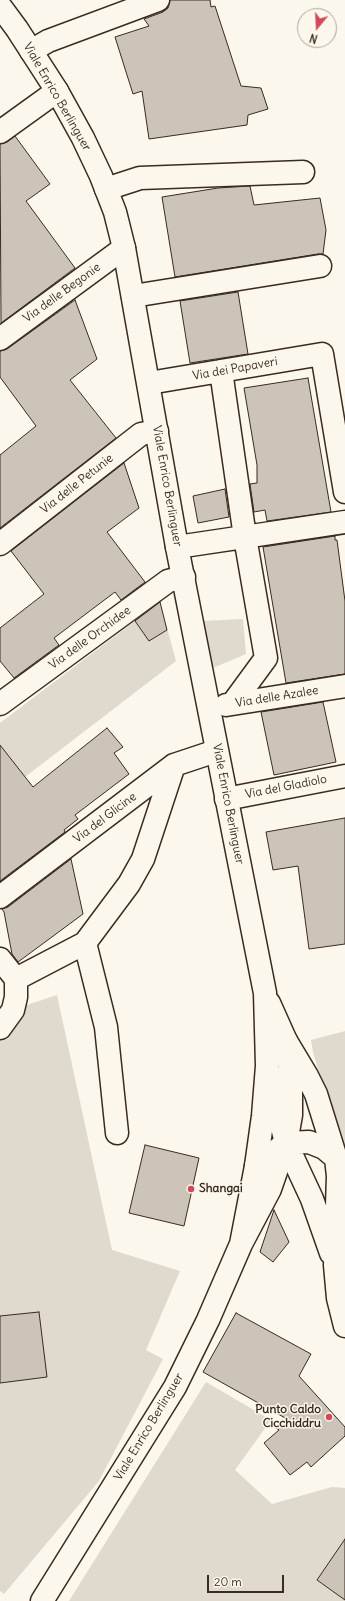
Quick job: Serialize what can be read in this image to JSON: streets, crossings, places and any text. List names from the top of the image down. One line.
{"streets":{"street":["Viale Enrico Berlinguer","Via delle Begonie","Via dei Papaveri","Via delle Petunie","Via delle Orchidee","Via delle Azalee","Via del Gladiolo","Via del Glicine"]},"crossings":[["Viale Enrico Berlinguer","Via delle Begonie"],["Viale Enrico Berlinguer","Via dei Papaveri"],["Viale Enrico Berlinguer","Via delle Petunie"],["Viale Enrico Berlinguer","Via delle Orchidee"],["Viale Enrico Berlinguer","Via delle Azalee"],["Viale Enrico Berlinguer","Via del Gladiolo"],["Viale Enrico Berlinguer","Via del Glicine"]],"places":["Shangai","Punto Caldo Cicchiddru"],"scale_bar":"20 m","north":"bottom"}
